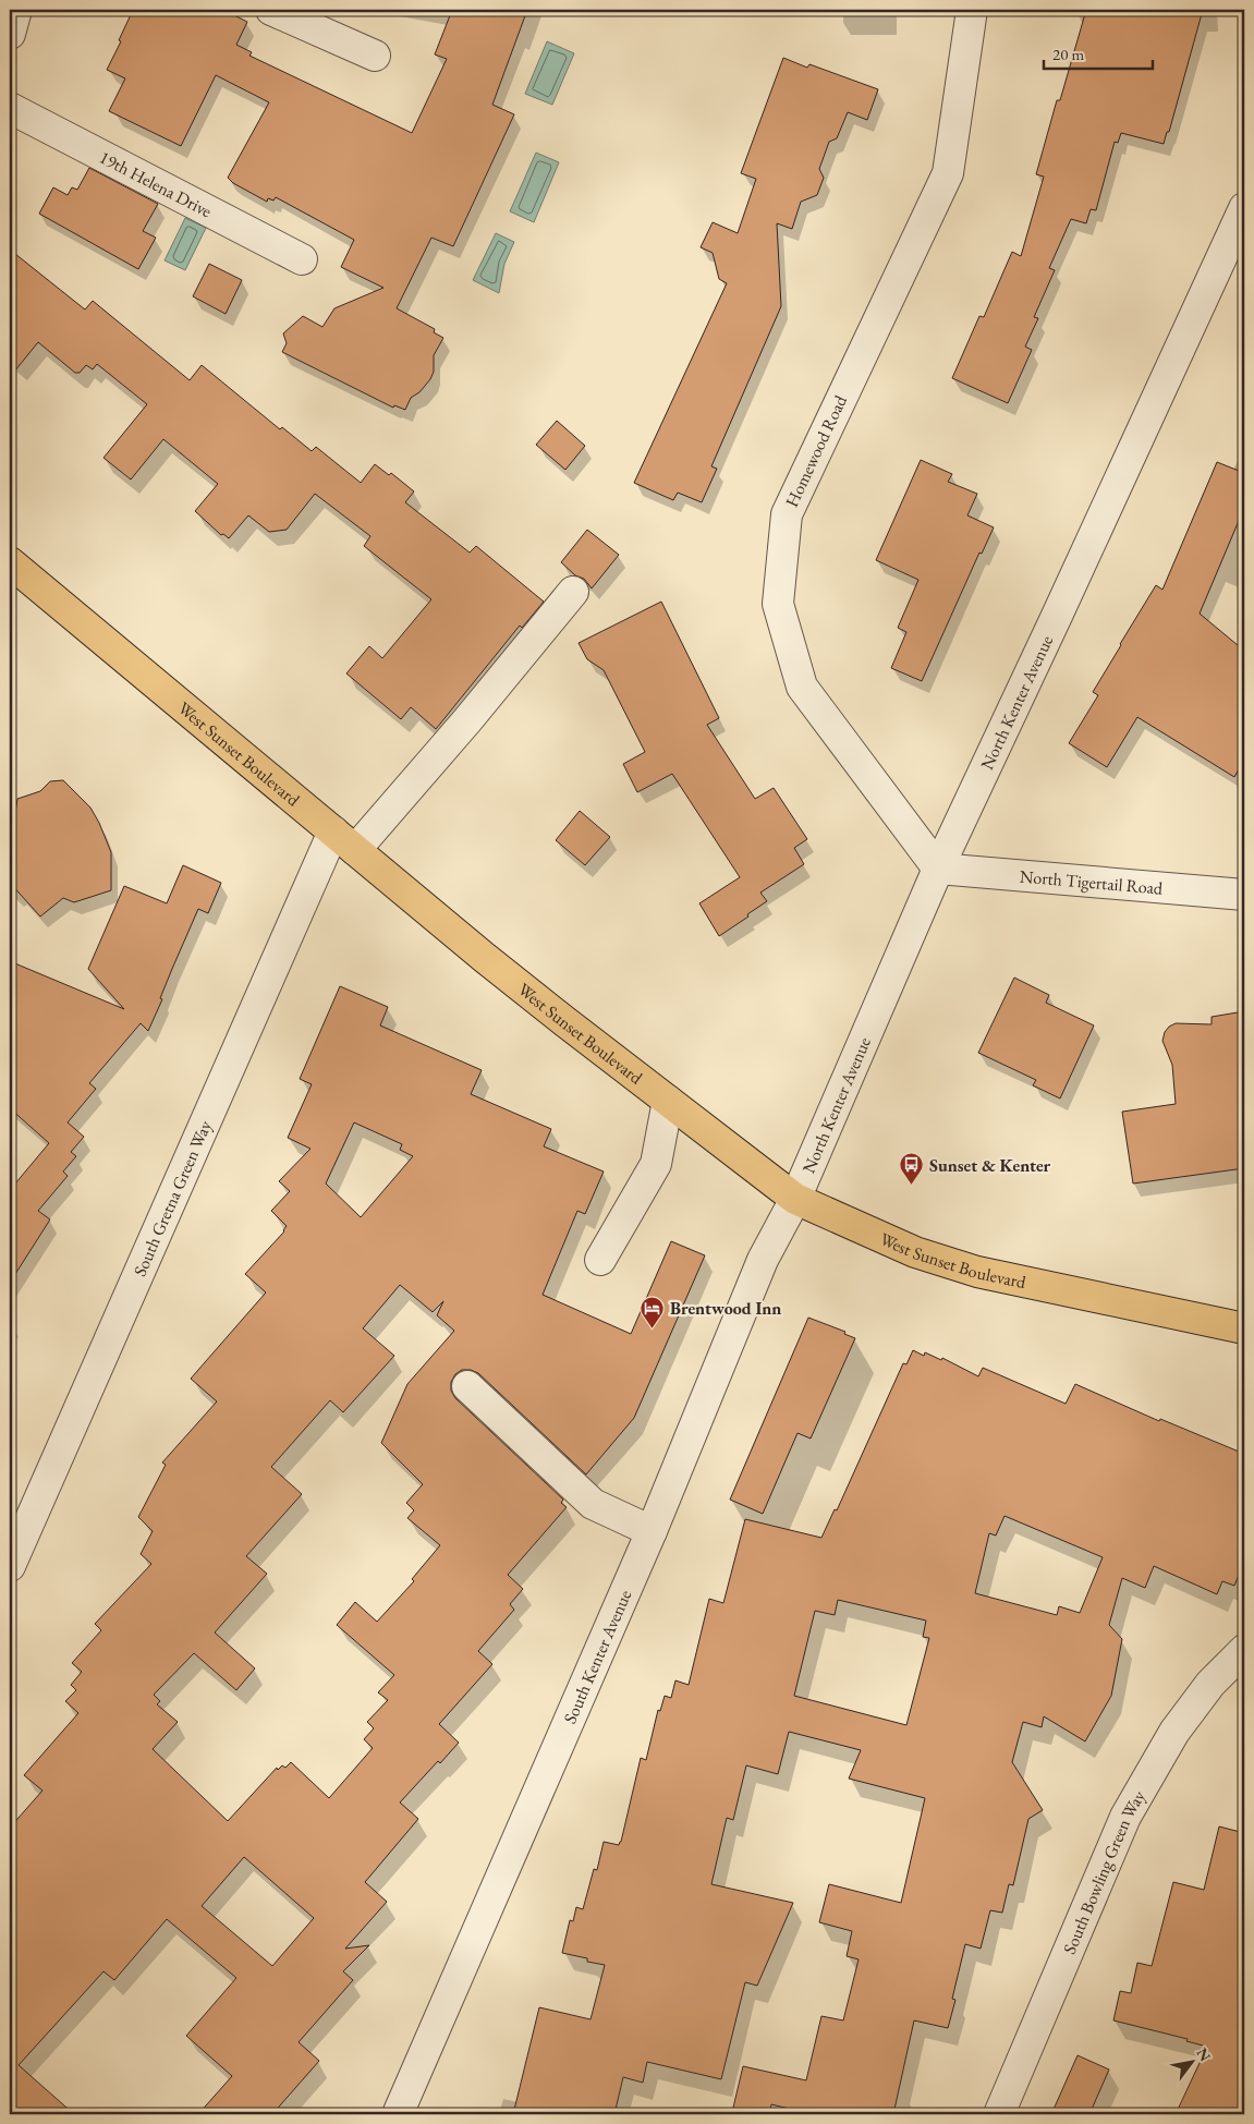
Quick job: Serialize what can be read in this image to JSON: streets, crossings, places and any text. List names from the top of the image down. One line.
{"streets":{"main road":["West Sunset Boulevard"],"street":["19th Helena Drive","Homewood Road","North Kenter Avenue","North Tigertail Road","South Gretna Green Way","South Kenter Avenue","South Bowling Green Way"]},"crossings":[["Homewood Road","North Kenter Avenue"],["Homewood Road","North Tigertail Road"],["North Kenter Avenue","West Sunset Boulevard"],["North Kenter Avenue","North Tigertail Road"],["North Kenter Avenue","South Kenter Avenue"],["West Sunset Boulevard","South Gretna Green Way"],["West Sunset Boulevard","South Kenter Avenue"]],"places":{"bus stop":["Sunset & Kenter"],"hotel":["Brentwood Inn"]},"scale_bar":"20 m","north":"top right"}
